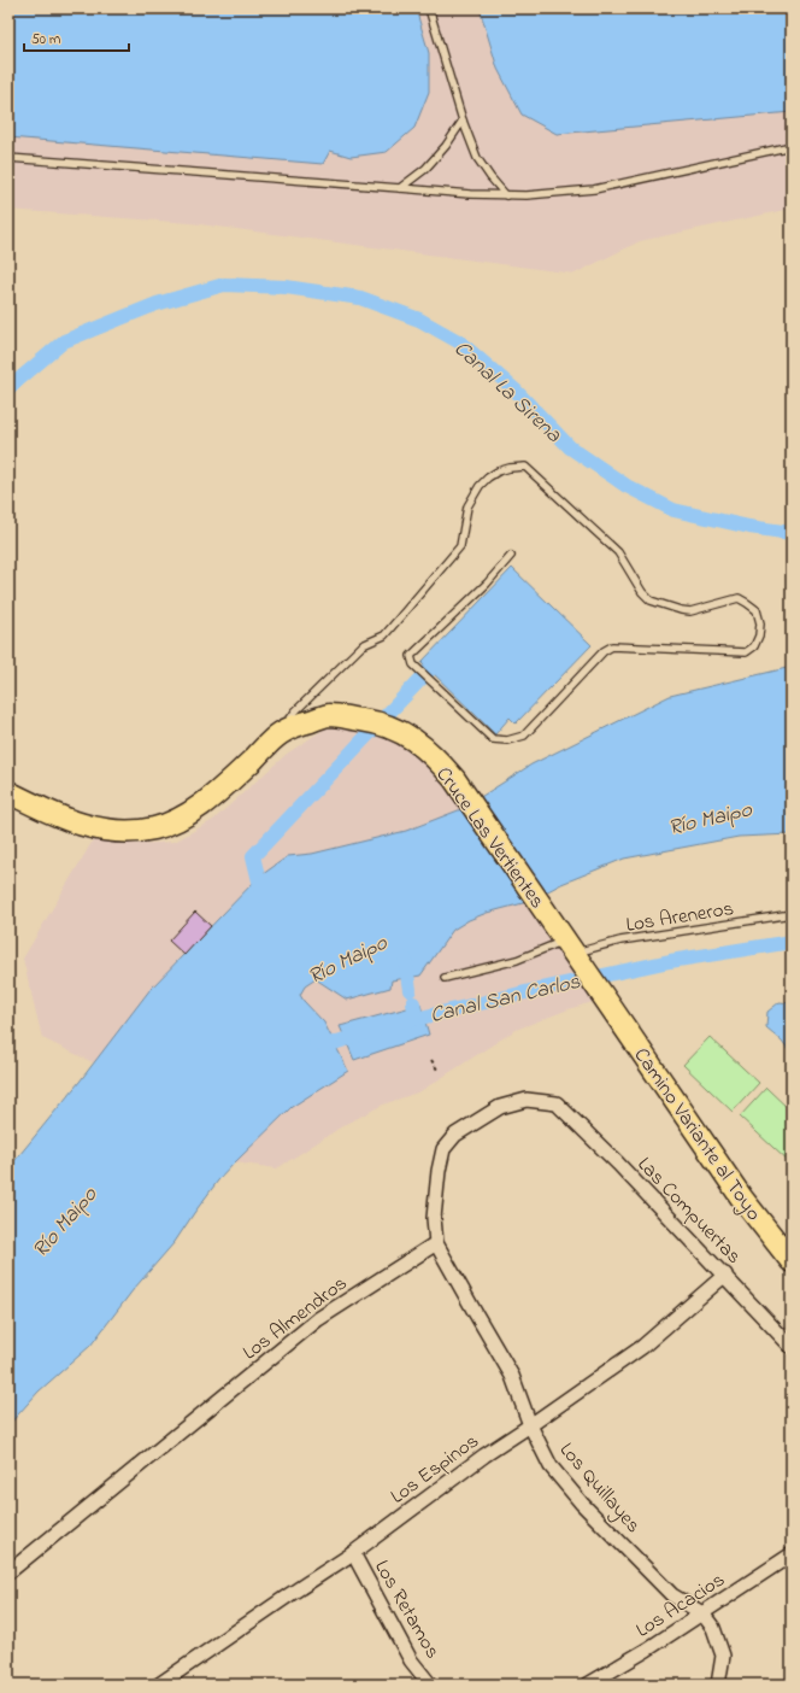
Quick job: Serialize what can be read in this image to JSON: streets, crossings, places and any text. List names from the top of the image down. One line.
{"streets":{"main road":["Cruce Las Vertientes","Camino Variante al Toyo"],"street":["Las Compuertas","Los Almendros","Los Espinos","Los Quillayes","Los Acacios","Los Retamos"],"lane":["Los Areneros"]},"crossings":[["Cruce Las Vertientes","Los Areneros"],["Cruce Las Vertientes","Camino Variante al Toyo"],["Las Compuertas","Los Almendros"],["Las Compuertas","Los Espinos"],["Las Compuertas","Los Quillayes"],["Los Almendros","Los Quillayes"],["Los Espinos","Los Quillayes"],["Los Espinos","Los Retamos"],["Los Quillayes","Los Acacios"]],"water":["Canal La Sirena","Río Maipo","Canal San Carlos"],"scale_bar":"50 m"}
